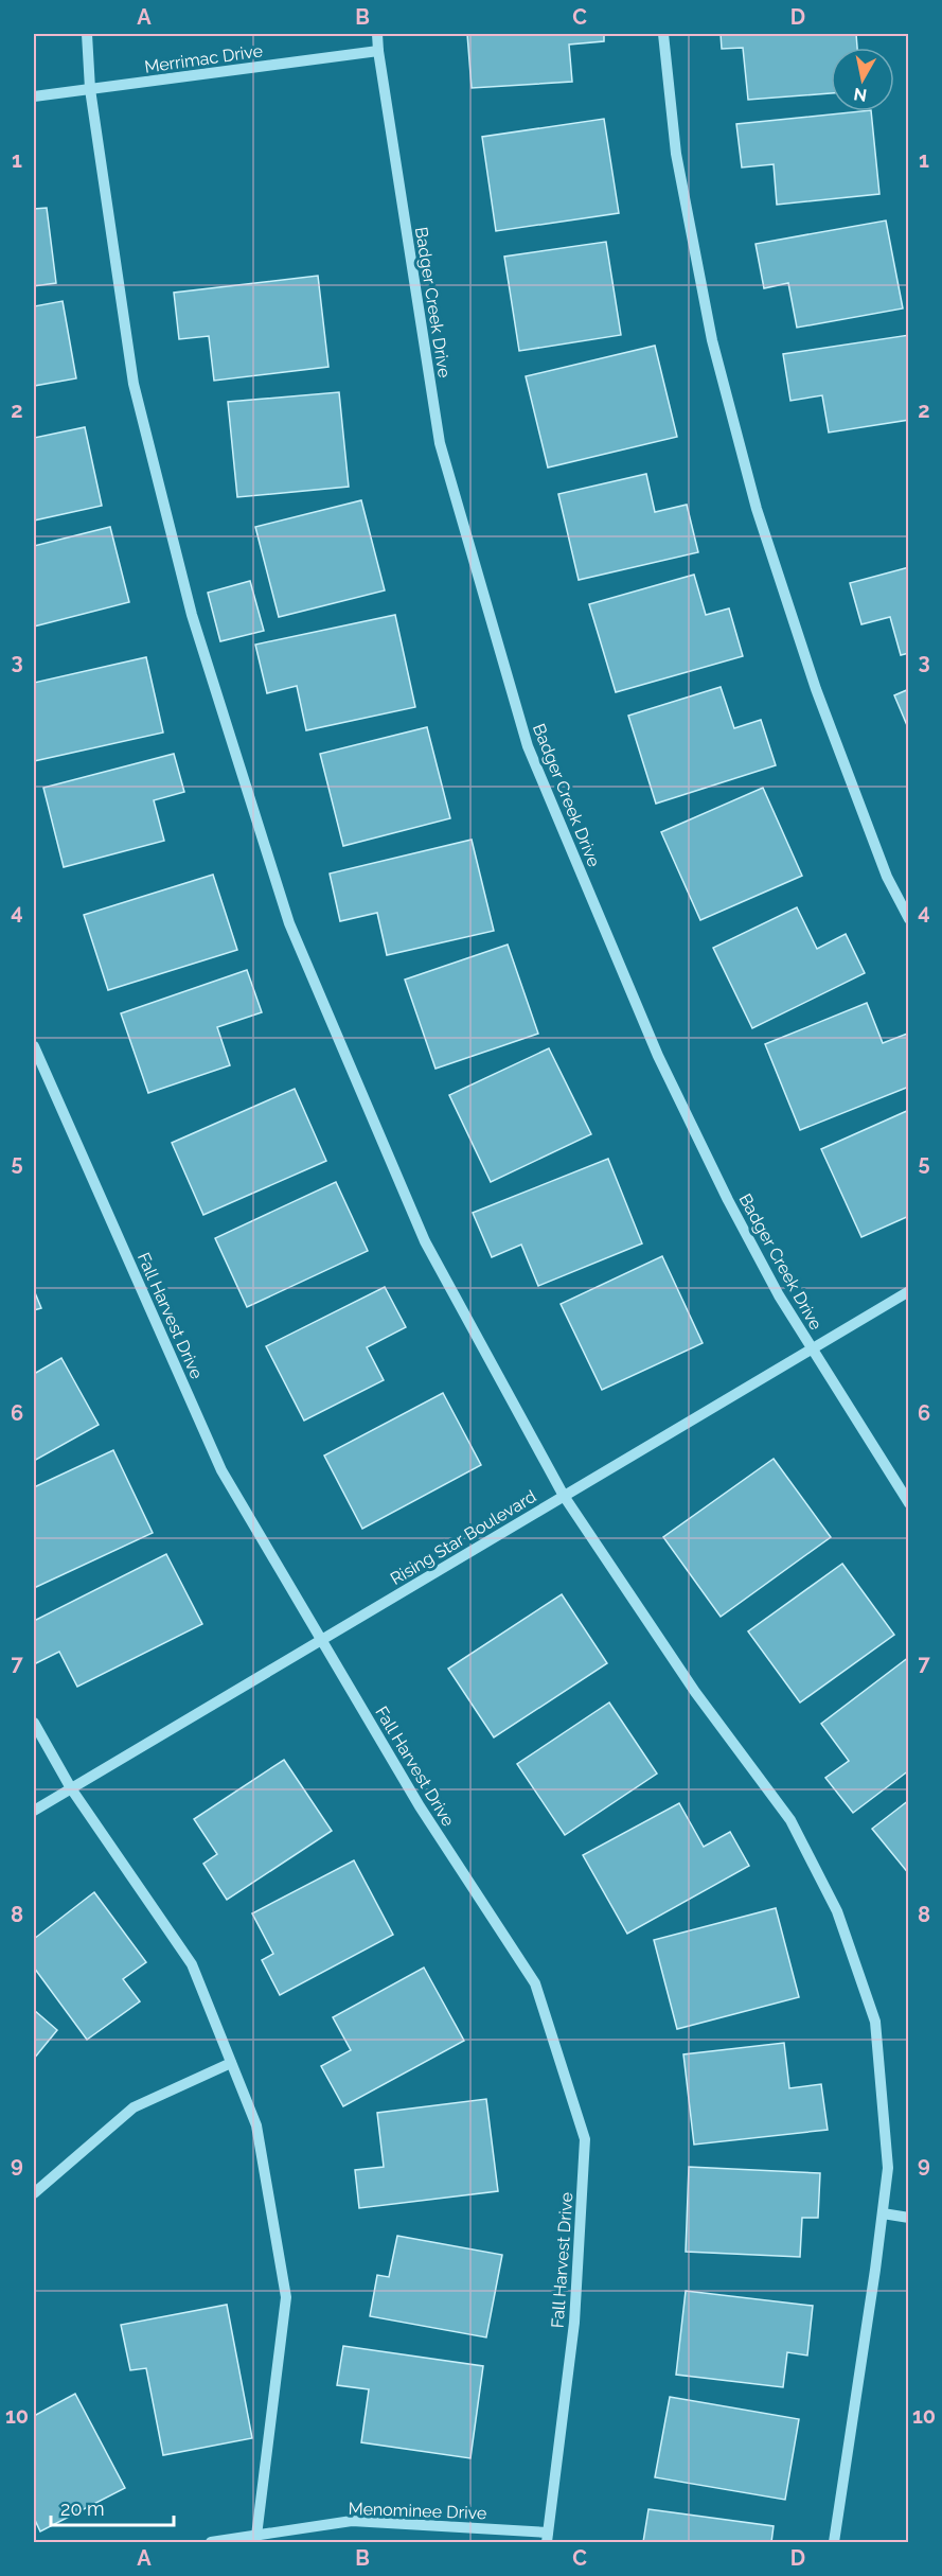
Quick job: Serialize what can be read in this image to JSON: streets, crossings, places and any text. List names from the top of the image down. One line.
{"streets":{"street":["Merrimac Drive","Badger Creek Drive","Fall Harvest Drive","Rising Star Boulevard","Menominee Drive"]},"crossings":[["Merrimac Drive","Badger Creek Drive"],["Badger Creek Drive","Rising Star Boulevard"],["Fall Harvest Drive","Rising Star Boulevard"],["Fall Harvest Drive","Menominee Drive"]],"scale_bar":"20 m","north":"bottom","grid":{"columns":["A","B","C","D"],"rows":["1","2","3","4","5","6","7","8","9","10"]}}
